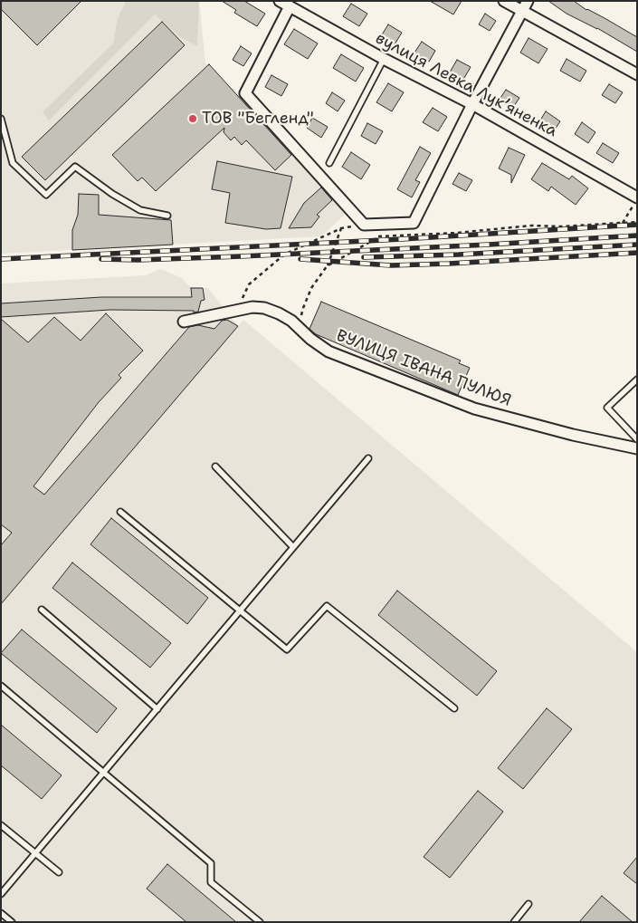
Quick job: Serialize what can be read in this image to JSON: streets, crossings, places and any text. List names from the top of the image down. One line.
{"streets":{"street":["вулиця Левка Лукʼяненка","ВУЛИЦЯ ІВАНА ПУЛЮЯ"]},"places":["ТОВ \"Бегленд\""]}
